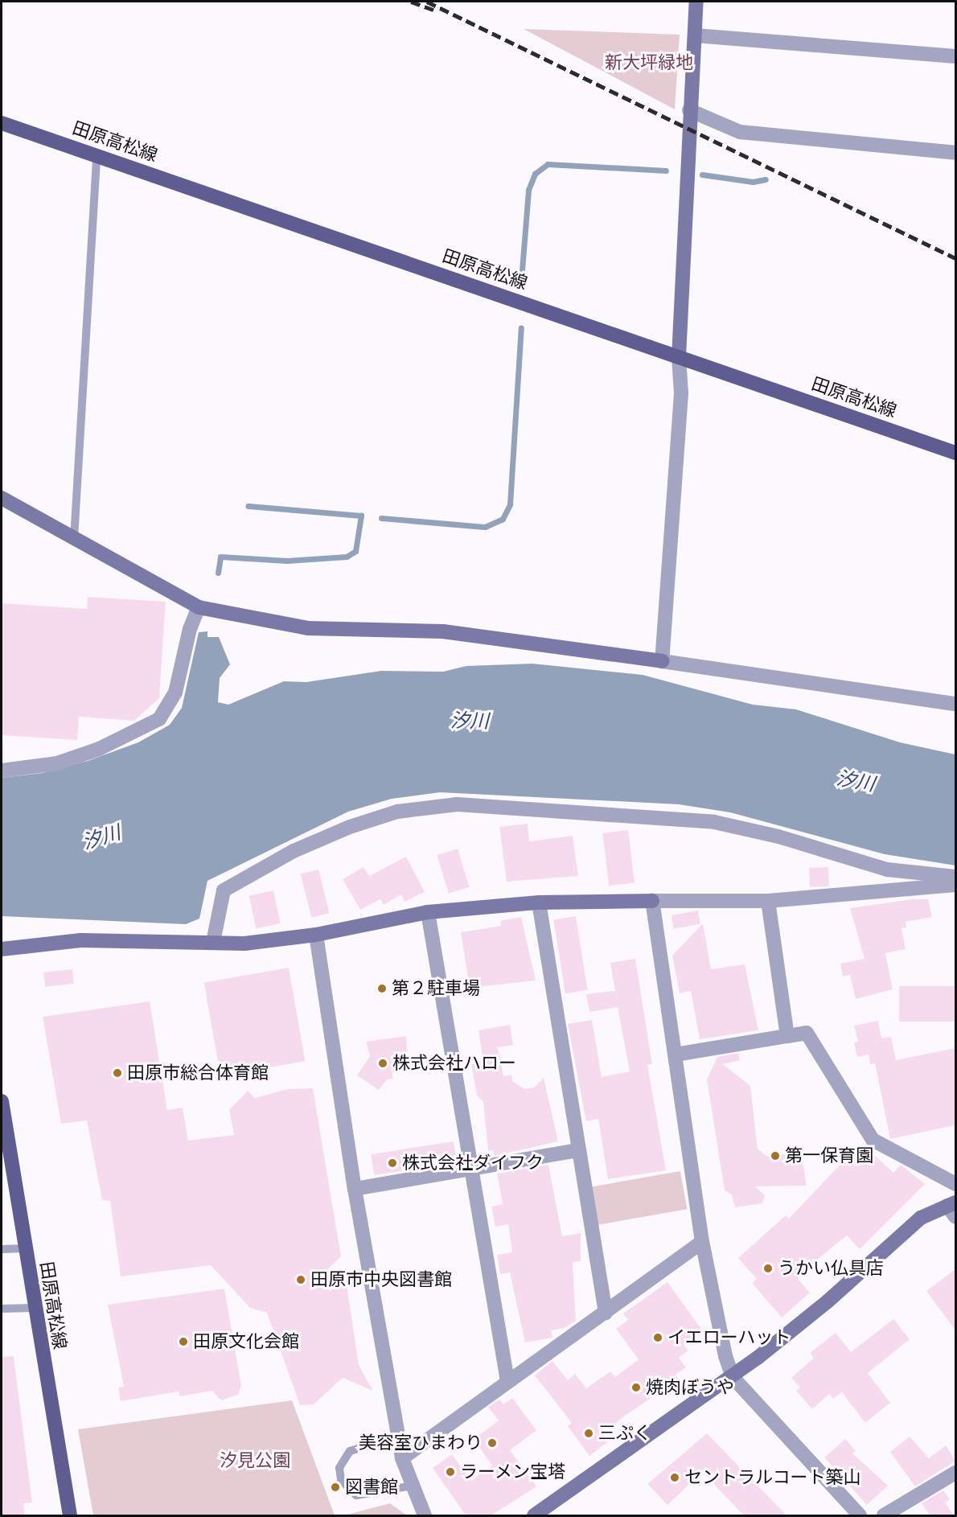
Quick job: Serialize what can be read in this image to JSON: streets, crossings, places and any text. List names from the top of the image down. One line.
{"streets":{"main road":["田原高松線"]},"water":["汐川"],"parks":["新大坪緑地","汐見公園"],"places":["第２駐車場","株式会社ハロー","田原市総合体育館","第一保育園","株式会社ダイフク","うかい仏具店","田原市中央図書館","イエローハット","田原文化会館","焼肉ぼうや","三ぷく","美容室ひまわり","ラーメン宝塔","セントラルコート築山","図書館"]}
